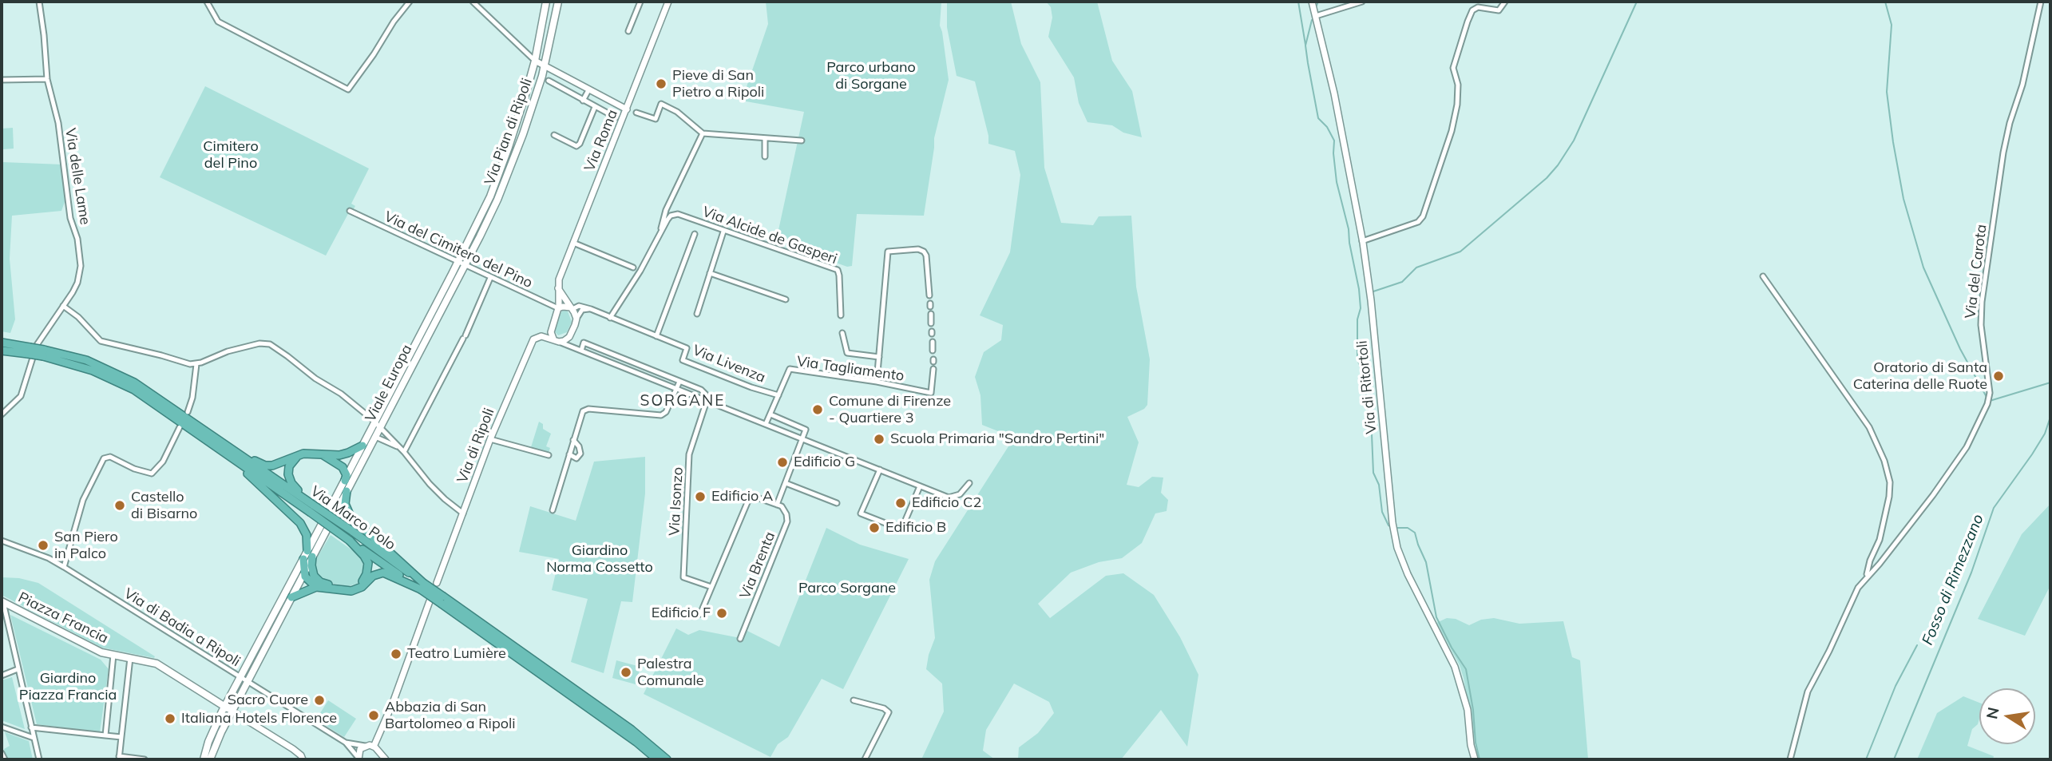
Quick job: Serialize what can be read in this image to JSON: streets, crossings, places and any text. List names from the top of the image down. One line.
{"streets":{"highway":["Via Marco Polo"],"main road":["Via Pian di Ripoli","Viale Europa","Piazza Francia"],"street":["Via Roma","Via delle Lame","Via Alcide de Gasperi","Via del Cimitero del Pino","Via del Carota","Via Livenza","Via Tagliamento","Via di Ritortoli","Via di Ripoli","Via Isonzo","Via Brenta","Via di Badia a Ripoli"]},"crossings":[["Via Pian di Ripoli","Via del Cimitero del Pino"],["Via Pian di Ripoli","Viale Europa"],["Via Roma","Via del Cimitero del Pino"],["Via Roma","Via di Ripoli"],["Via delle Lame","Via Marco Polo"],["Via del Cimitero del Pino","Viale Europa"],["Via Livenza","Via Tagliamento"]],"districts":["SORGANE"],"water":["Fosso di Rimezzano"],"parks":["Parco urbano di Sorgane","Cimitero del Pino","Giardino Norma Cossetto","Parco Sorgane","Giardino Piazza Francia"],"places":["Pieve di San Pietro a Ripoli","Oratorio di Santa Caterina delle Ruote","Comune di Firenze - Quartiere 3","Scuola Primaria \"Sandro Pertini\"","Edificio G","Edificio A","Edificio C2","Castello di Bisarno","Edificio B","San Piero in Palco","Edificio F","Teatro Lumière","Palestra Comunale","Sacro Cuore","Abbazia di San Bartolomeo a Ripoli","Italiana Hotels Florence"],"north":"left"}
